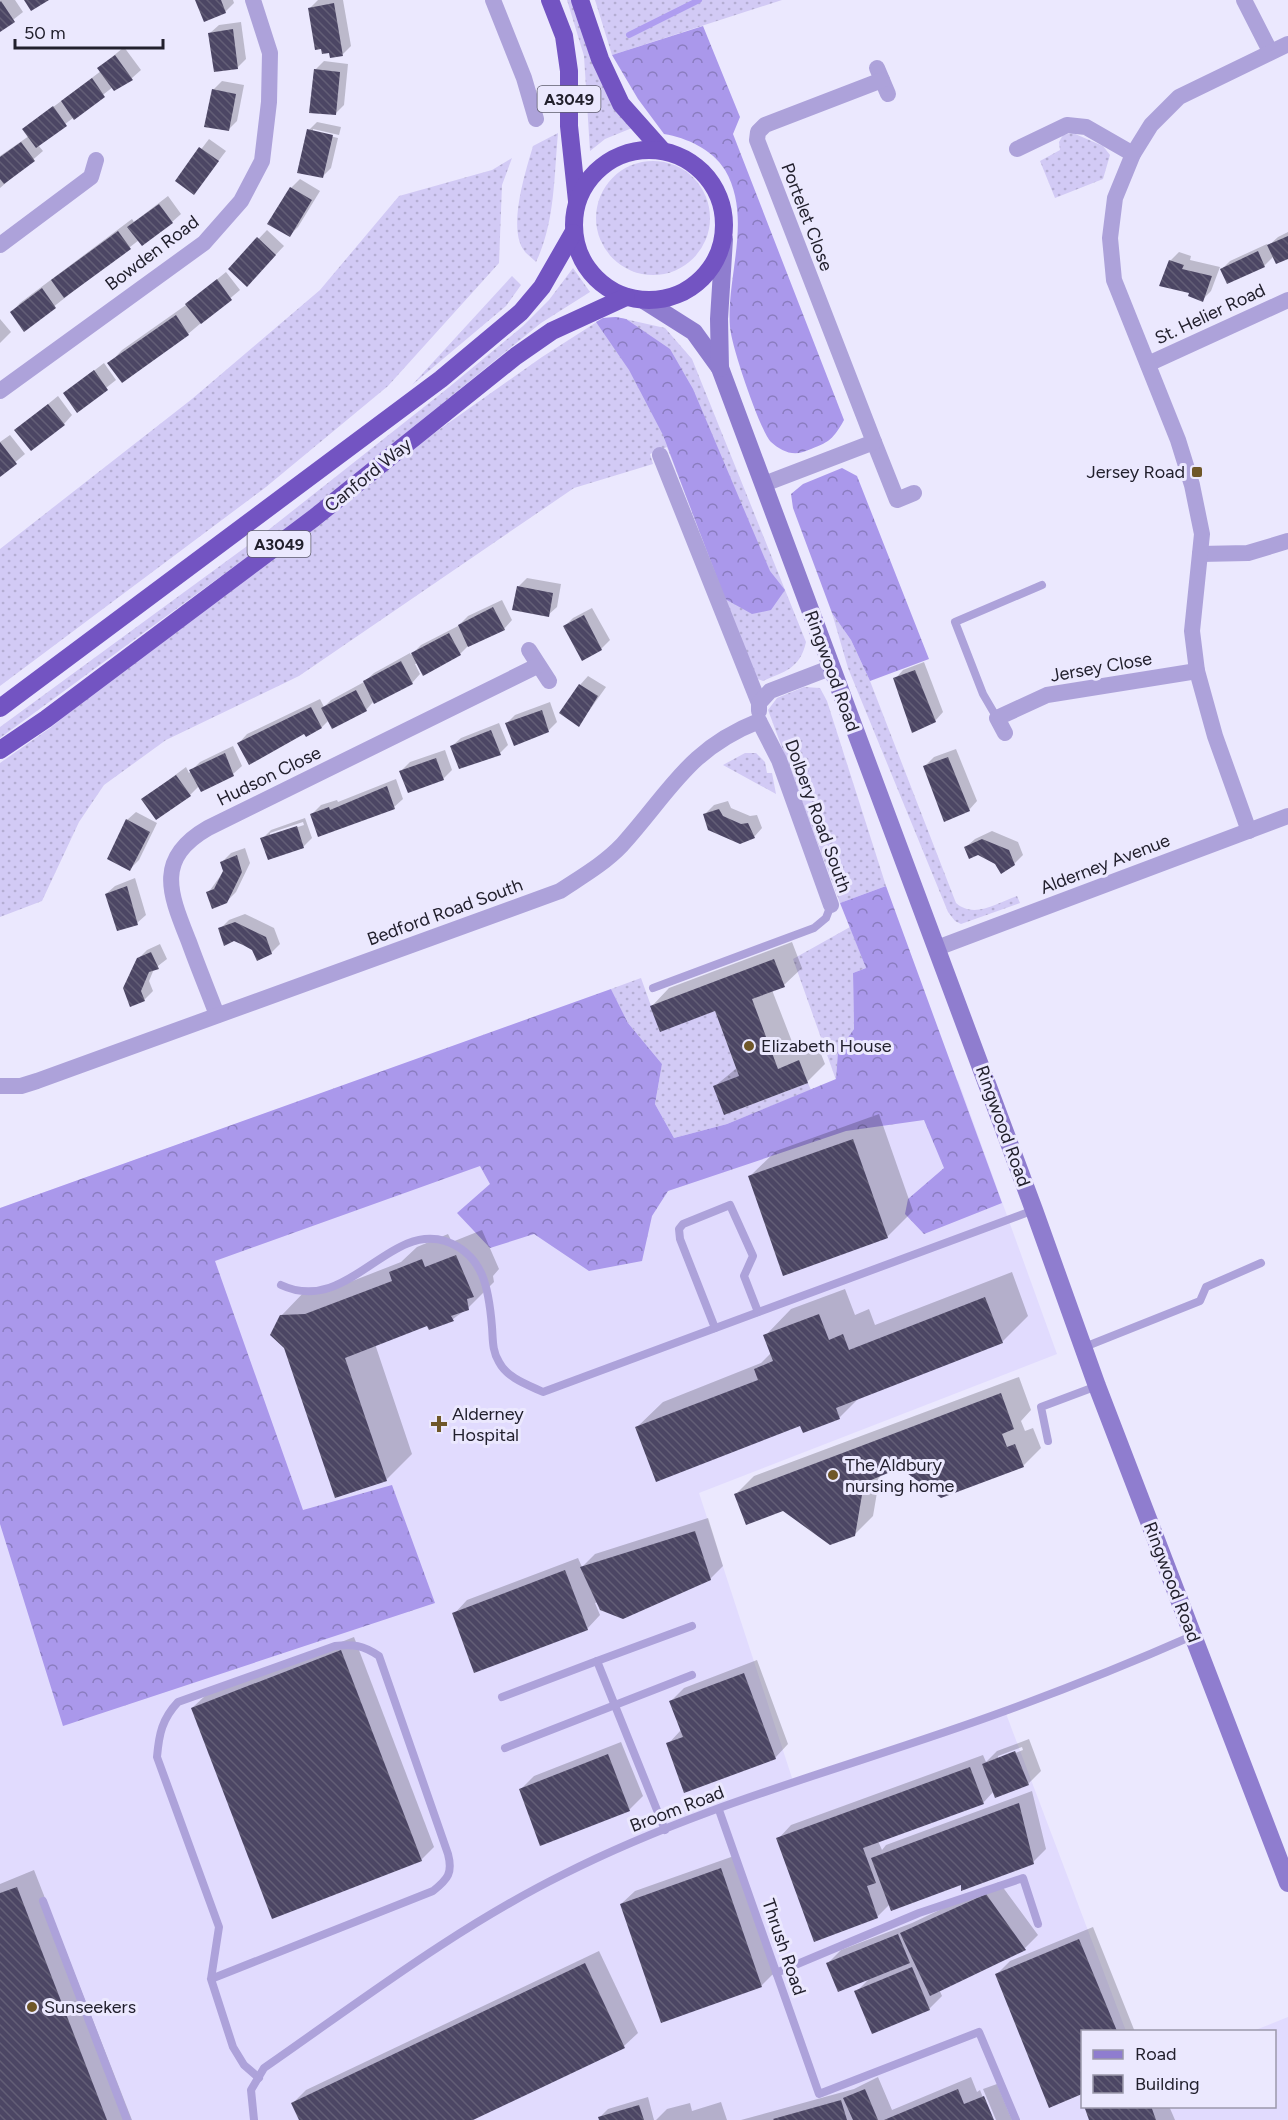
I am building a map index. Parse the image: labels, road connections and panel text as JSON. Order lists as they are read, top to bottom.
{
  "streets": {
    "highway": ["A3049", "Canford Way"],
    "main road": ["Ringwood Road"],
    "street": [
      "Portelet Close",
      "Bowden Road",
      "St. Helier Road",
      "Jersey Close",
      "Hudson Close",
      "Dolbery Road South",
      "Alderney Avenue",
      "Bedford Road South"
    ],
    "lane": ["Broom Road", "Thrush Road"]
  },
  "crossings": [
    ["A3049", "Canford Way"],
    ["A3049", "Ringwood Road"],
    ["Canford Way", "Ringwood Road"],
    ["Ringwood Road", "Alderney Avenue"],
    ["Ringwood Road", "Broom Road"],
    ["Hudson Close", "Bedford Road South"],
    ["Dolbery Road South", "Bedford Road South"],
    ["Broom Road", "Thrush Road"]
  ],
  "places": {
    "transit": ["Jersey Road"],
    "other": ["Elizabeth House", "The Aldbury nursing home", "Sunseekers"],
    "health": ["Alderney Hospital"]
  },
  "legend": ["Road", "Building"],
  "scale_bar": "50 m"
}
